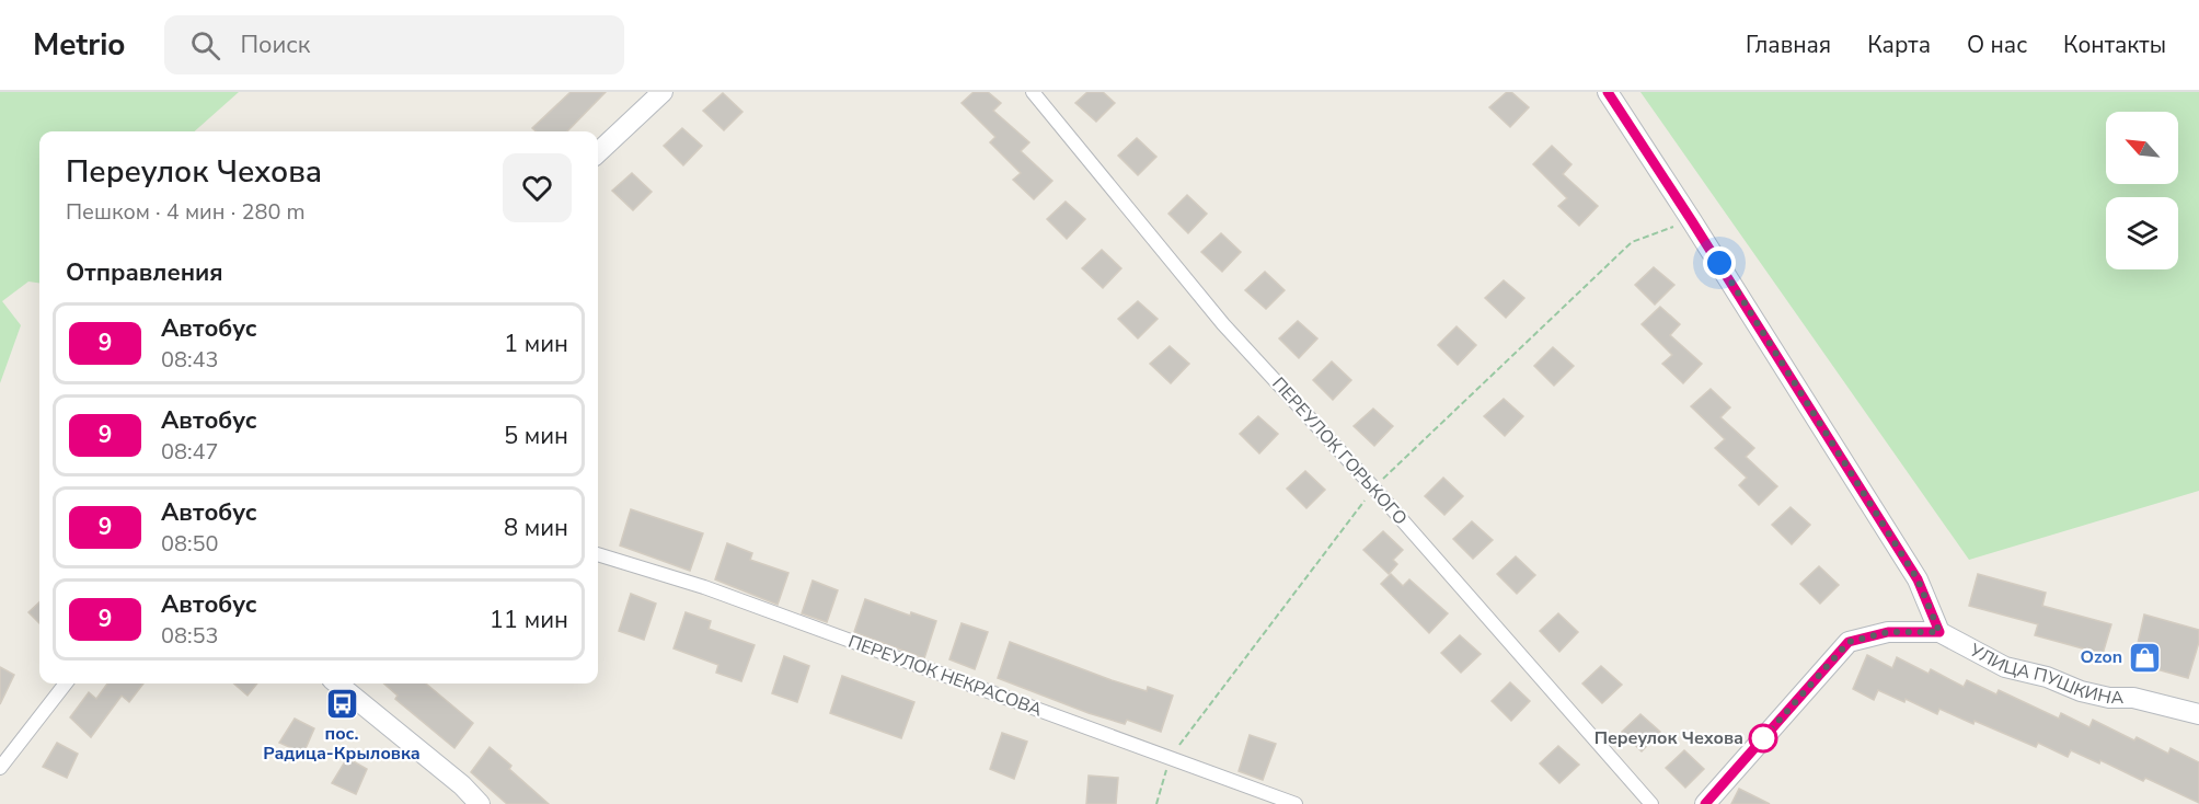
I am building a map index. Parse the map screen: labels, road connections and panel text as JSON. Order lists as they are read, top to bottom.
{
  "streets": {
    "street": ["ПЕРЕУЛОК ГОРЬКОГО", "УЛИЦА ПУШКИНА", "ПЕРЕУЛОК НЕКРАСОВА"]
  },
  "places": {
    "shop": ["Ozon"],
    "bus stop": ["пос. Радица-Крыловка"],
    "other": ["Переулок Чехова"]
  },
  "lines": ["bus line 9"],
  "north": "top left",
  "page": {
    "header": "Metrio",
    "search": "Поиск",
    "nav": [
      "Главная",
      "Карта",
      "О нас",
      "Контакты"
    ],
    "heading": [
      ["Переулок Чехова", "Пешком · 4 мин · 280 m"],
      "Отправления"
    ],
    "list": [
      {
        "mark": "9",
        "name": "Автобус",
        "note": "08:43",
        "value": "1 мин"
      },
      {
        "mark": "9",
        "name": "Автобус",
        "note": "08:47",
        "value": "5 мин"
      },
      {
        "mark": "9",
        "name": "Автобус",
        "note": "08:50",
        "value": "8 мин"
      },
      {
        "mark": "9",
        "name": "Автобус",
        "note": "08:53",
        "value": "11 мин"
      }
    ]
  }
}
